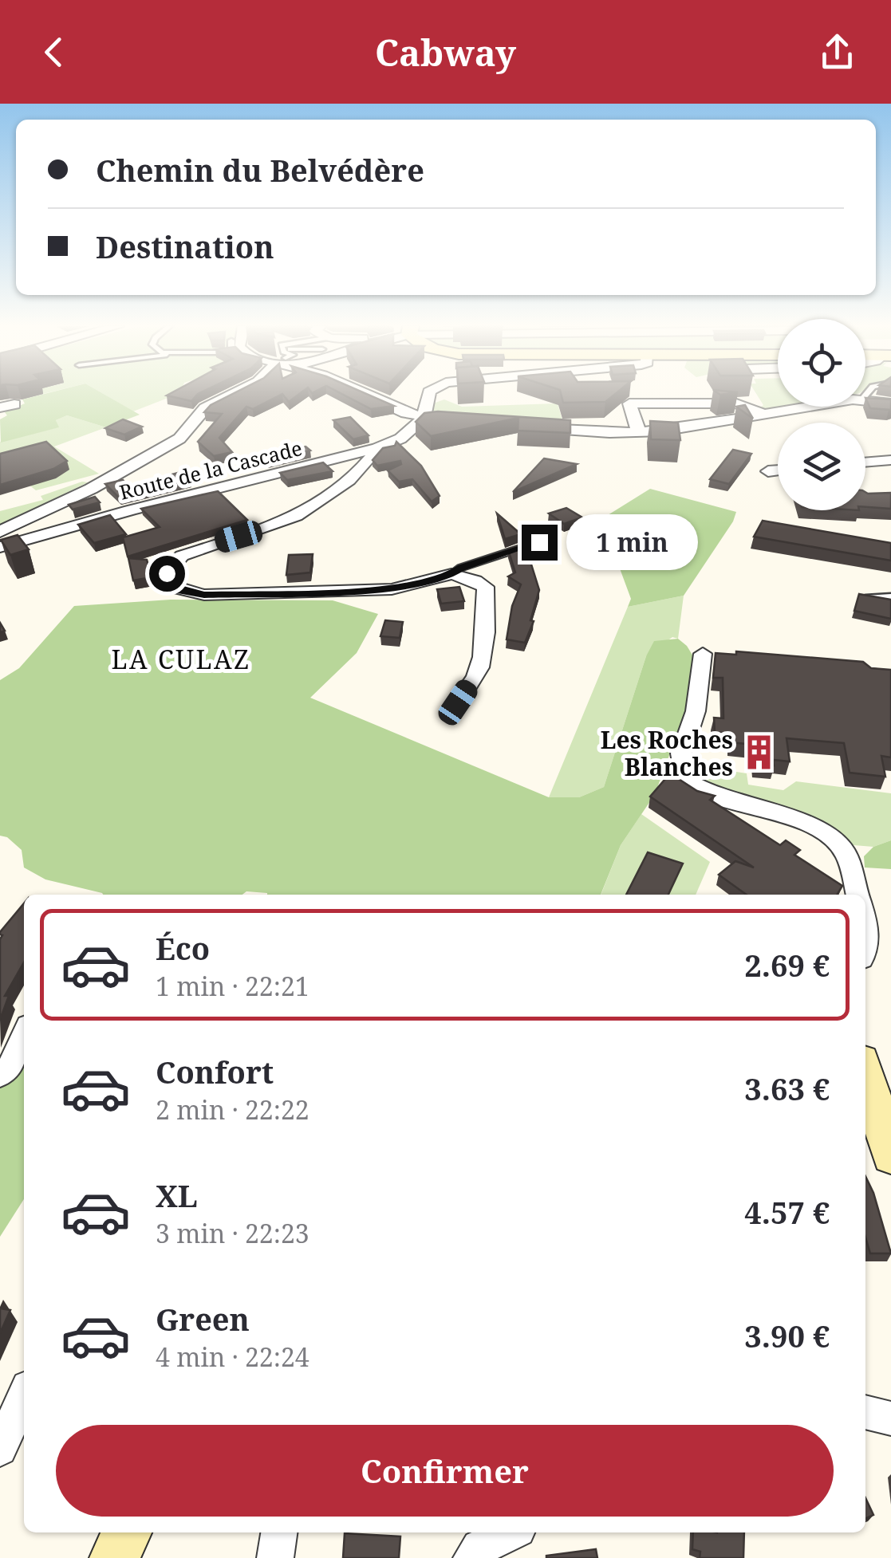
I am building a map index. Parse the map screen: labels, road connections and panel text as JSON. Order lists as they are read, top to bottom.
{
  "streets": {
    "street": ["Route de la Cascade"]
  },
  "districts": ["LA CULAZ"],
  "places": {
    "building": ["Les Roches Blanches"]
  },
  "page": {
    "header": "Cabway",
    "banner": ["Chemin du Belvédère", "Destination"],
    "bubble": "1 min",
    "list": [
      {
        "name": "Éco",
        "note": "1 min · 22:21",
        "value": "2.69 €"
      },
      {
        "name": "Confort",
        "note": "2 min · 22:22",
        "value": "3.63 €"
      },
      {
        "name": "XL",
        "note": "3 min · 22:23",
        "value": "4.57 €"
      },
      {
        "name": "Green",
        "note": "4 min · 22:24",
        "value": "3.90 €"
      }
    ],
    "buttons": "Confirmer"
  }
}
